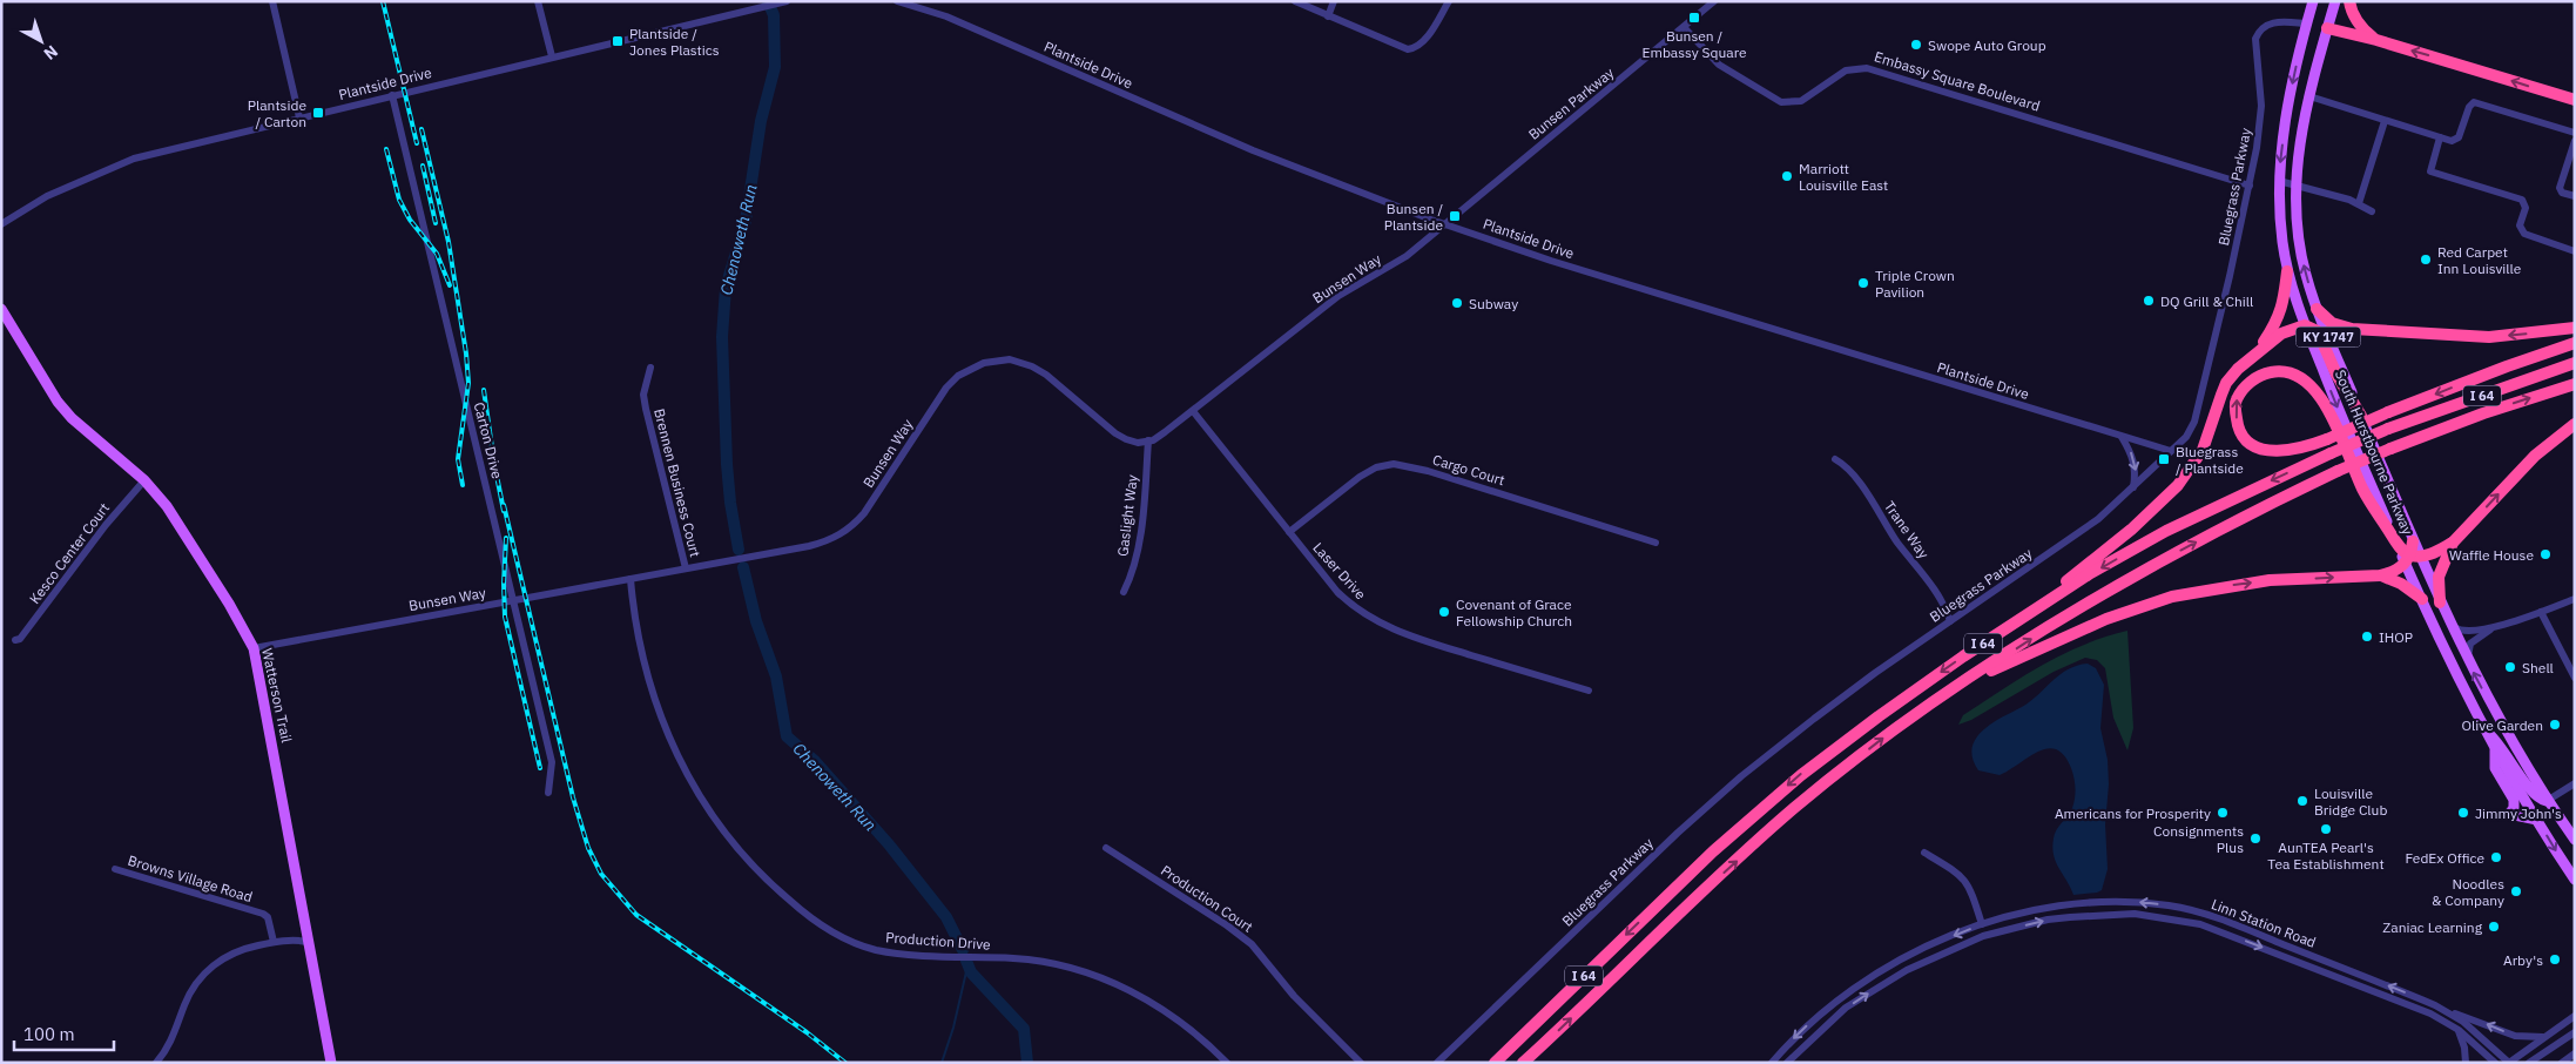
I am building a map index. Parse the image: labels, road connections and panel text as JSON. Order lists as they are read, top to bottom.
{
  "streets": {
    "highway": ["I 64"],
    "main road": ["KY 1747", "South Hurstbourne Parkway", "Watterson Trail"],
    "street": [
      "Plantside Drive",
      "Embassy Square Boulevard",
      "Bunsen Parkway",
      "Bluegrass Parkway",
      "Bunsen Way",
      "Carton Drive",
      "Cargo Court",
      "Brennen Business Court",
      "Gaslight Way",
      "Trane Way",
      "Kesco Center Court",
      "Laser Drive",
      "Browns Village Road",
      "Production Court",
      "Linn Station Road",
      "Production Drive"
    ]
  },
  "crossings": [
    ["Plantside Drive", "Bunsen Parkway"],
    ["Plantside Drive", "Bluegrass Parkway"],
    ["Plantside Drive", "Bunsen Way"],
    ["Plantside Drive", "Carton Drive"],
    ["Embassy Square Boulevard", "Bunsen Parkway"],
    ["Embassy Square Boulevard", "Bluegrass Parkway"],
    ["Bunsen Parkway", "Bunsen Way"],
    ["Bluegrass Parkway", "South Hurstbourne Parkway"],
    ["Bluegrass Parkway", "Trane Way"],
    ["Bunsen Way", "Carton Drive"],
    ["Bunsen Way", "Brennen Business Court"],
    ["Bunsen Way", "Gaslight Way"],
    ["Bunsen Way", "Laser Drive"],
    ["Bunsen Way", "Watterson Trail"],
    ["Bunsen Way", "Production Drive"],
    ["Cargo Court", "Laser Drive"],
    ["Kesco Center Court", "Watterson Trail"]
  ],
  "water": ["Chenoweth Run"],
  "places": {
    "transit": [
      "Bunsen / Embassy Square",
      "Plantside / Jones Plastics",
      "Plantside / Carton",
      "Bunsen / Plantside",
      "Bluegrass / Plantside"
    ],
    "other": [
      "Swope Auto Group",
      "Marriott Louisville East",
      "Red Carpet Inn Louisville",
      "Triple Crown Pavilion",
      "DQ Grill & Chill",
      "Subway",
      "Waffle House",
      "Covenant of Grace Fellowship Church",
      "IHOP",
      "Shell",
      "Olive Garden",
      "Louisville Bridge Club",
      "Americans for Prosperity",
      "Jimmy John's",
      "AunTEA Pearl's Tea Establishment",
      "Consignments Plus",
      "FedEx Office",
      "Noodles & Company",
      "Zaniac Learning",
      "Arby's"
    ]
  },
  "scale_bar": "100 m",
  "north": "bottom right"
}
